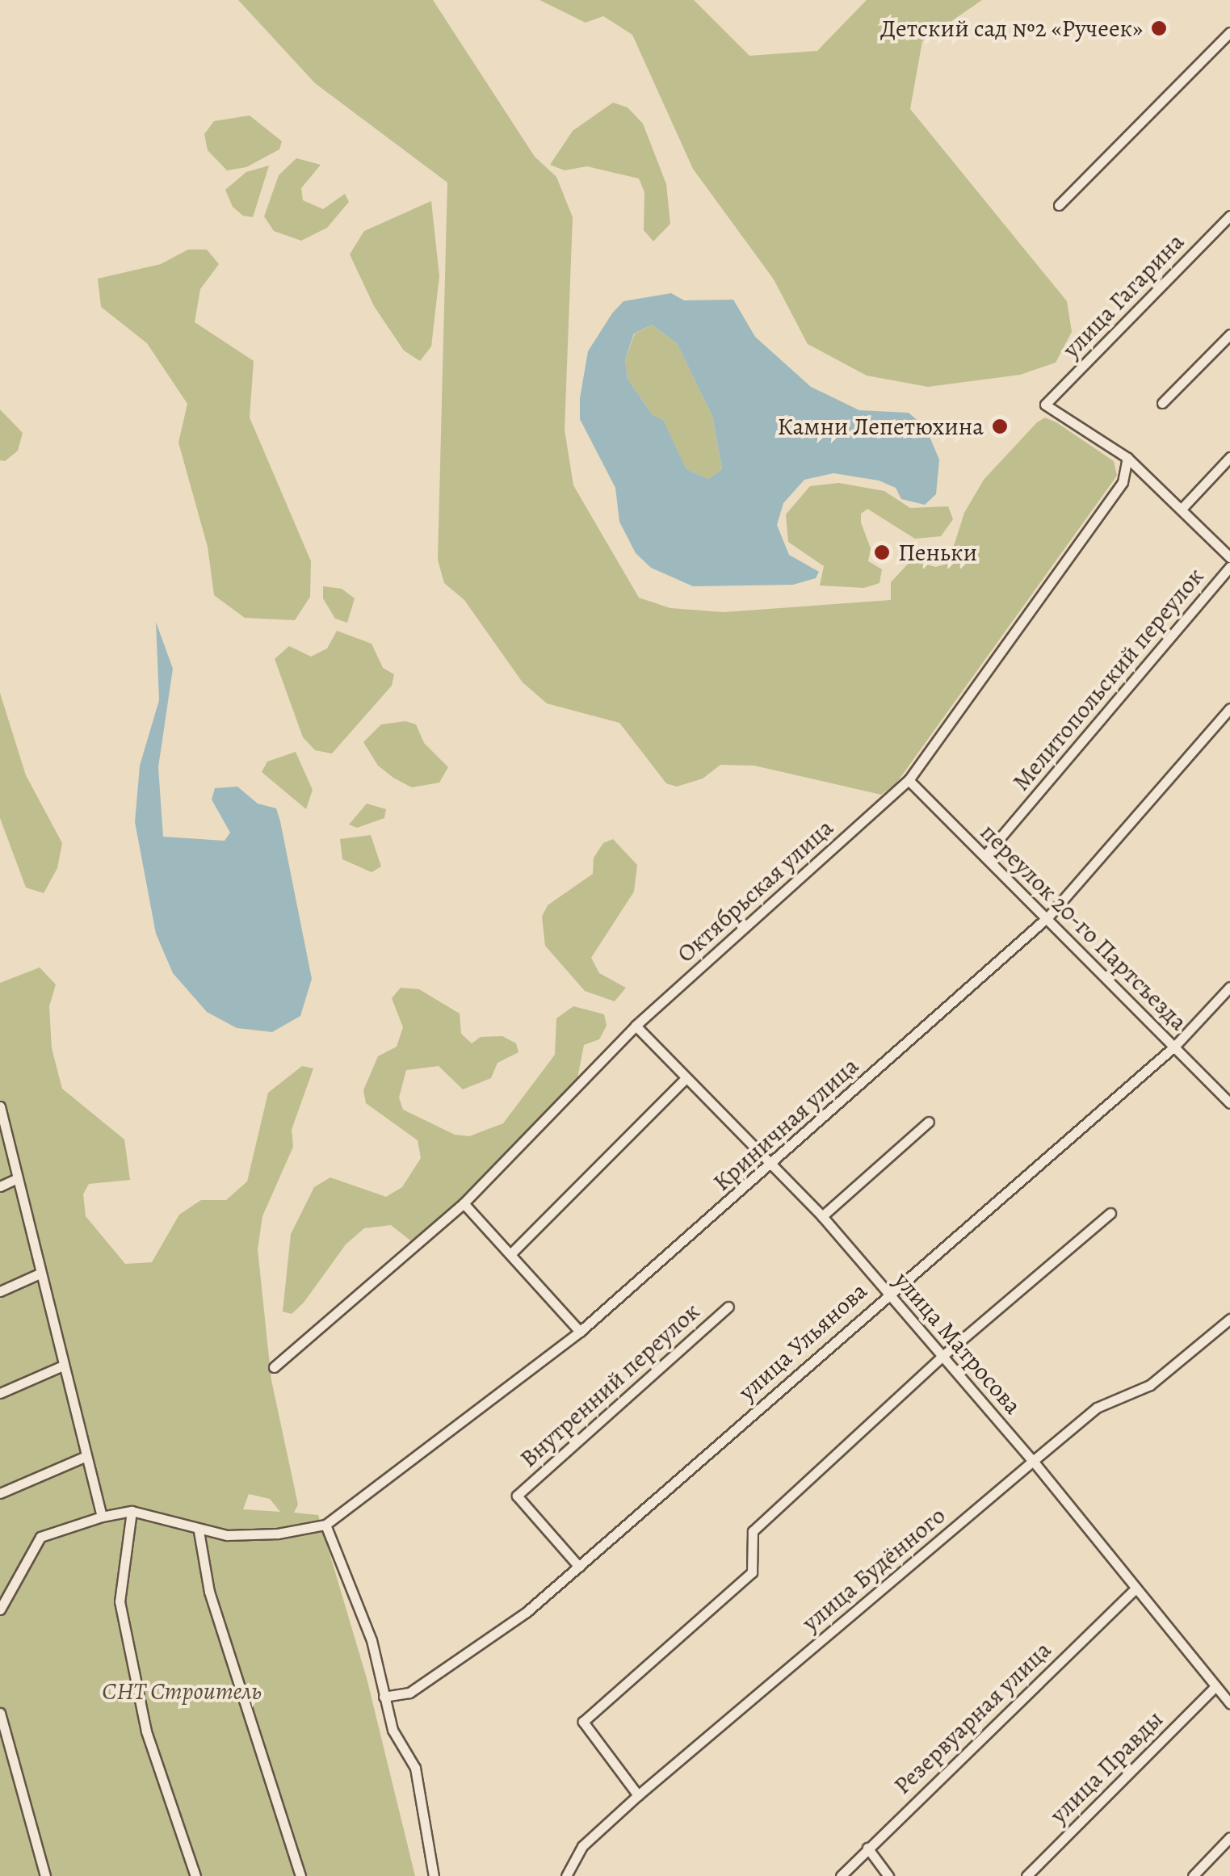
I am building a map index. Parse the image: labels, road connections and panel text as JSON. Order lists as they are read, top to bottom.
{
  "streets": {
    "street": [
      "улица Гагарина",
      "Мелитопольский переулок",
      "Октябрьская улица",
      "переулок 20-го Партсъезда",
      "Криничная улица",
      "улица Ульянова",
      "улица Матросова",
      "Внутренний переулок",
      "улица Будённого",
      "Резервуарная улица",
      "улица Правды"
    ]
  },
  "crossings": [
    ["улица Гагарина", "Октябрьская улица"],
    ["Мелитопольский переулок", "переулок 20-го Партсъезда"],
    ["Октябрьская улица", "переулок 20-го Партсъезда"],
    ["Октябрьская улица", "улица Матросова"],
    ["переулок 20-го Партсъезда", "Криничная улица"],
    ["переулок 20-го Партсъезда", "улица Ульянова"],
    ["Криничная улица", "улица Матросова"],
    ["улица Ульянова", "улица Матросова"],
    ["улица Ульянова", "Внутренний переулок"],
    ["улица Матросова", "улица Будённого"],
    ["улица Матросова", "Резервуарная улица"],
    ["улица Матросова", "улица Правды"]
  ],
  "parks": ["СНТ Строитель"],
  "places": ["Детский сад №2 «Ручеек»", "Камни Лепетюхина", "Пеньки"]
}
